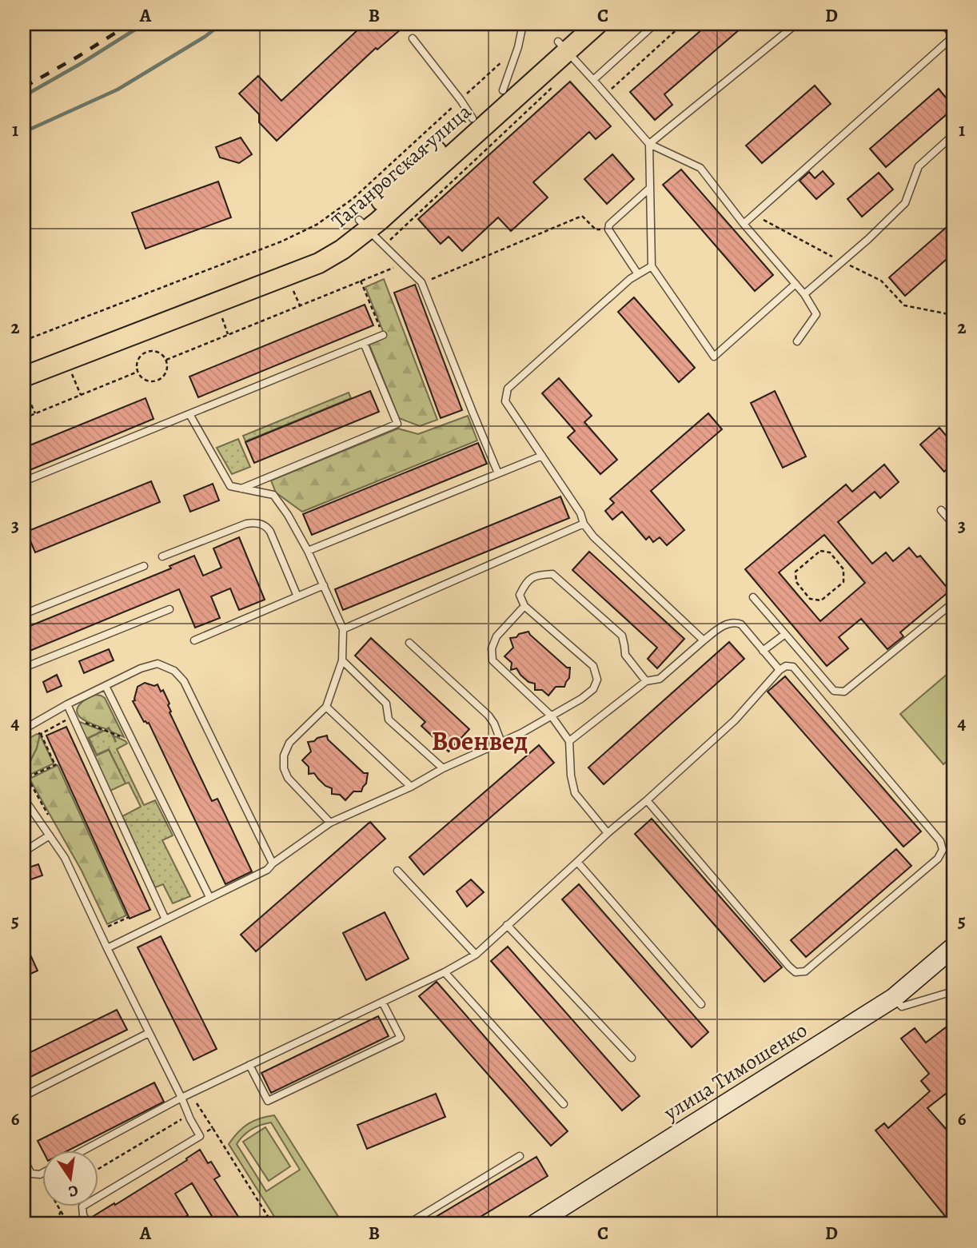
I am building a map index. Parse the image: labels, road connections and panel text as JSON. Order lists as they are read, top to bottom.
{
  "streets": {
    "main road": ["Таганрогская улица"],
    "street": ["улица Тимошенко"]
  },
  "districts": ["Военвед"],
  "north": "bottom",
  "grid": {
    "columns": [
      "A",
      "B",
      "C",
      "D"
    ],
    "rows": [
      "1",
      "2",
      "3",
      "4",
      "5",
      "6"
    ]
  }
}
